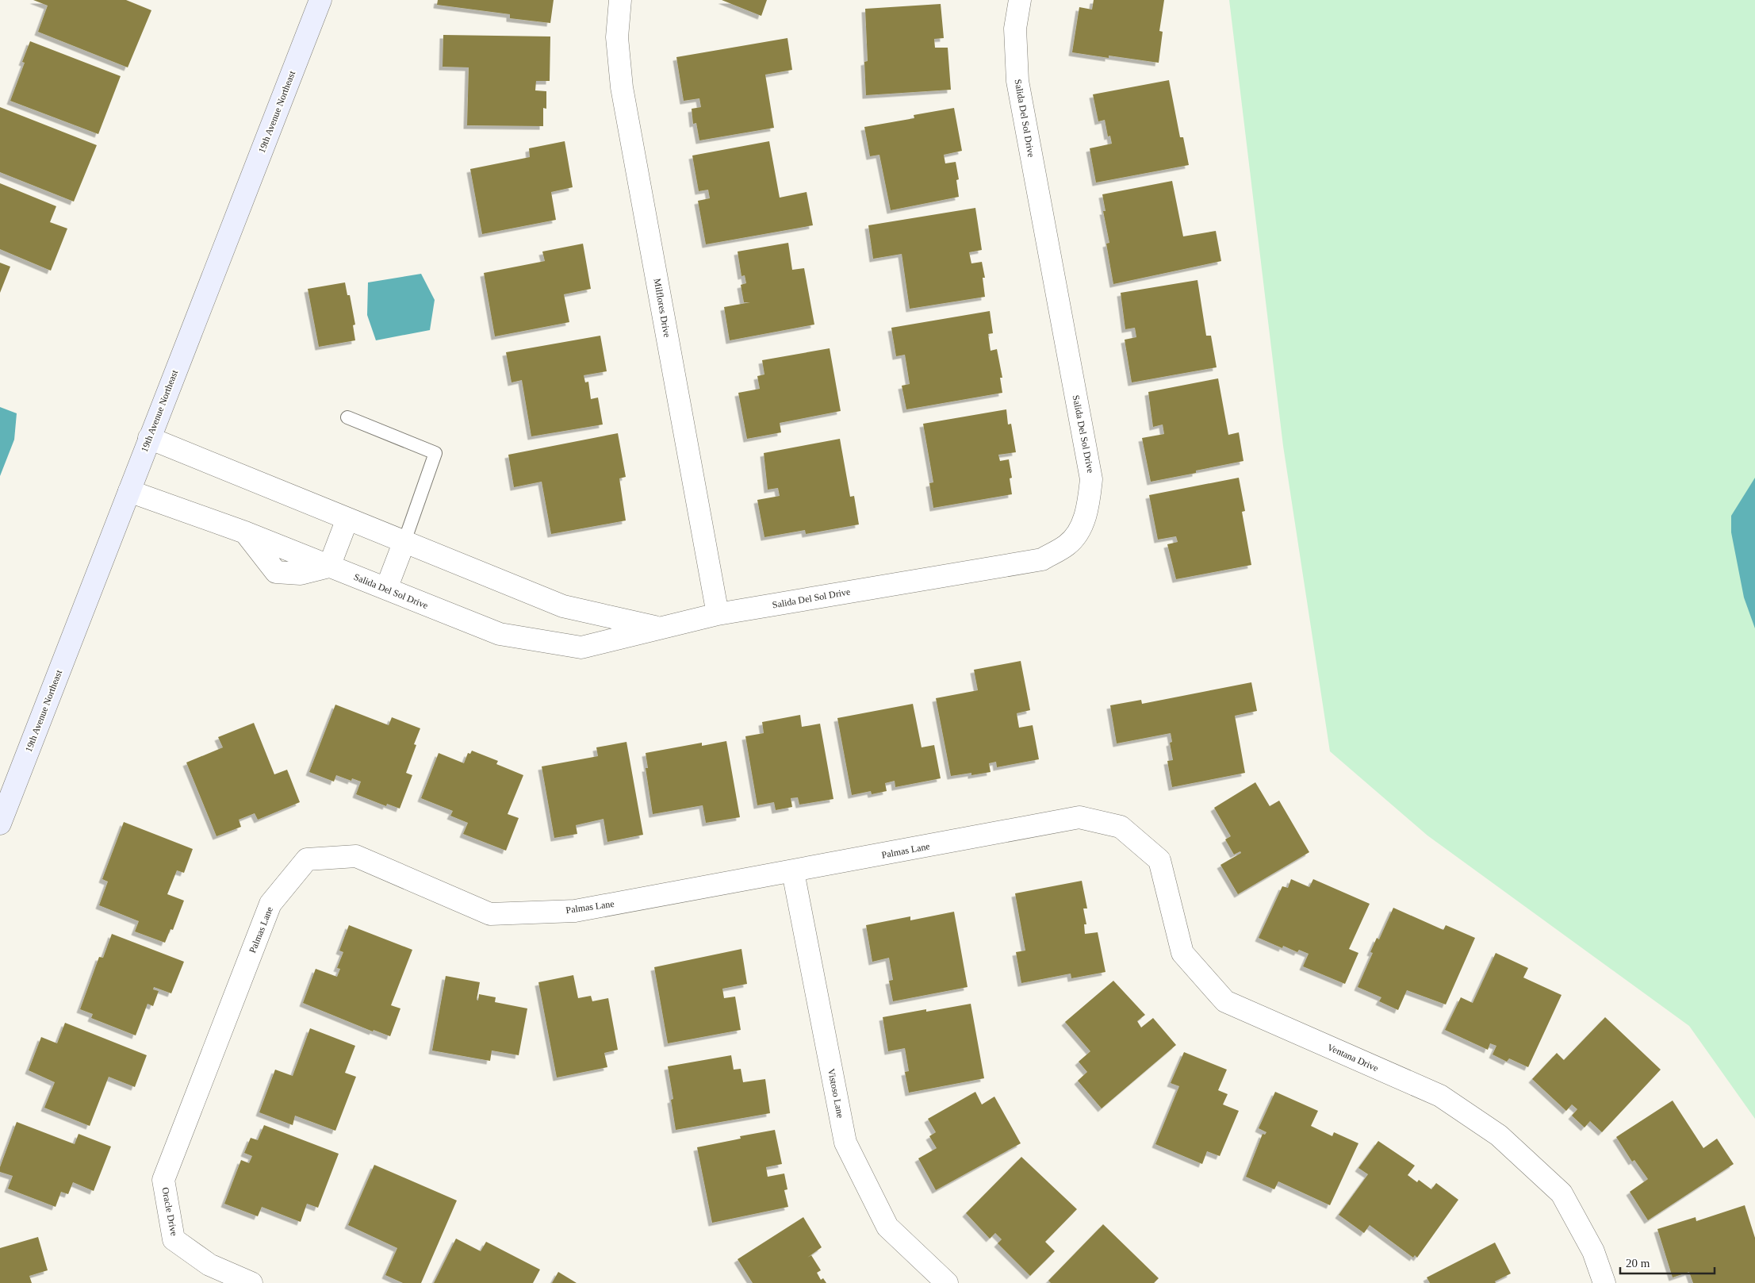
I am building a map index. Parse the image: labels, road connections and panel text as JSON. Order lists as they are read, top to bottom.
{
  "streets": {
    "street": [
      "19th Avenue Northeast",
      "Salida Del Sol Drive",
      "Milflores Drive",
      "Palmas Lane",
      "Ventana Drive",
      "Vistoso Lane",
      "Oracle Drive"
    ]
  },
  "crossings": [
    ["19th Avenue Northeast", "Salida Del Sol Drive"],
    ["Salida Del Sol Drive", "Milflores Drive"],
    ["Palmas Lane", "Ventana Drive"],
    ["Palmas Lane", "Vistoso Lane"],
    ["Palmas Lane", "Oracle Drive"]
  ],
  "scale_bar": "20 m"
}
